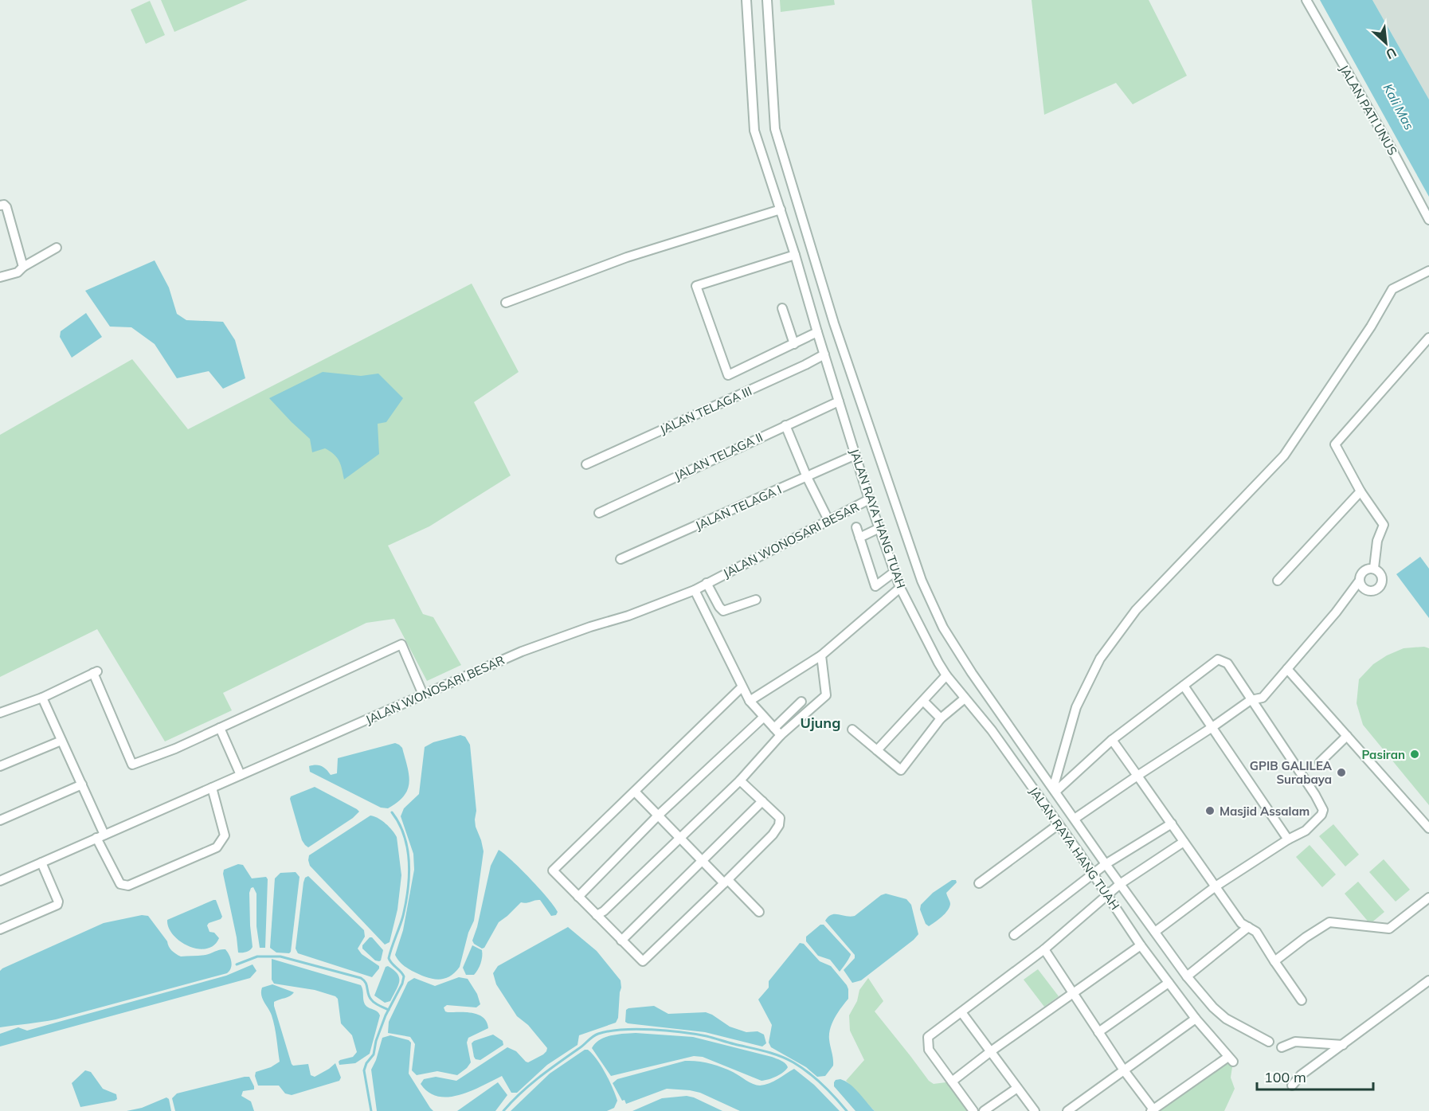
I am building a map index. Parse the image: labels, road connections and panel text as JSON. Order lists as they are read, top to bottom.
{
  "streets": {
    "street": [
      "JALAN PATI UNUS",
      "JALAN TELAGA III",
      "JALAN TELAGA II",
      "JALAN TELAGA I",
      "JALAN RAYA HANG TUAH",
      "JALAN WONOSARI BESAR"
    ]
  },
  "crossings": [
    ["JALAN TELAGA III", "JALAN RAYA HANG TUAH"],
    ["JALAN TELAGA II", "JALAN RAYA HANG TUAH"],
    ["JALAN TELAGA I", "JALAN RAYA HANG TUAH"],
    ["JALAN RAYA HANG TUAH", "JALAN WONOSARI BESAR"]
  ],
  "districts": ["Ujung"],
  "water": ["Kali Mas"],
  "places": ["Pasiran", "GPIB GALILEA Surabaya", "Masjid Assalam"],
  "scale_bar": "100 m",
  "north": "bottom right"
}
